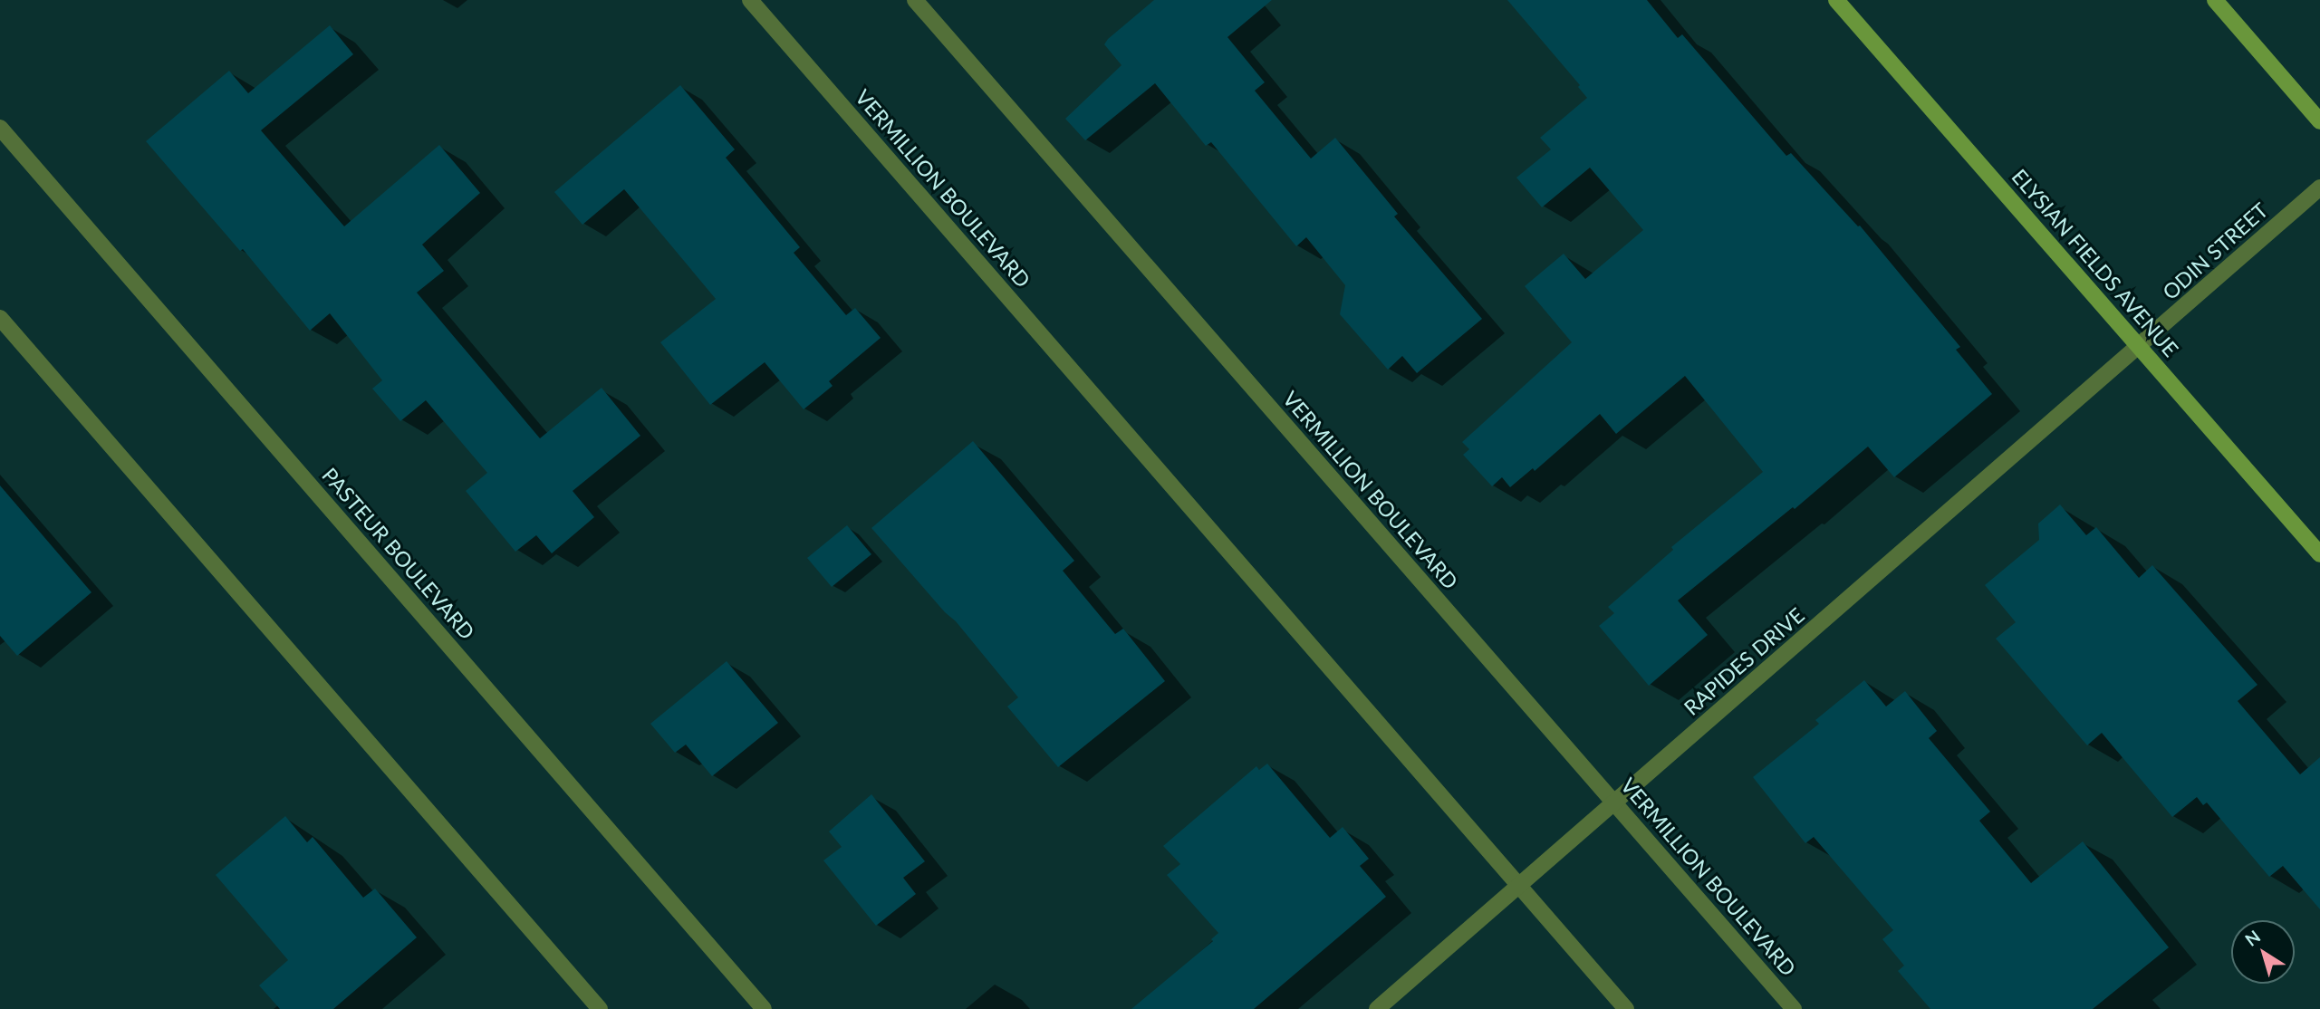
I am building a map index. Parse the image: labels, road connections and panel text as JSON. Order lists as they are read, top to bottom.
{
  "streets": {
    "main road": ["ELYSIAN FIELDS AVENUE"],
    "street": [
      "VERMILLION BOULEVARD",
      "ODIN STREET",
      "PASTEUR BOULEVARD",
      "RAPIDES DRIVE"
    ]
  },
  "crossings": [
    ["VERMILLION BOULEVARD", "RAPIDES DRIVE"],
    ["ODIN STREET", "ELYSIAN FIELDS AVENUE"],
    ["ODIN STREET", "RAPIDES DRIVE"],
    ["ELYSIAN FIELDS AVENUE", "RAPIDES DRIVE"]
  ],
  "north": "top left"
}
